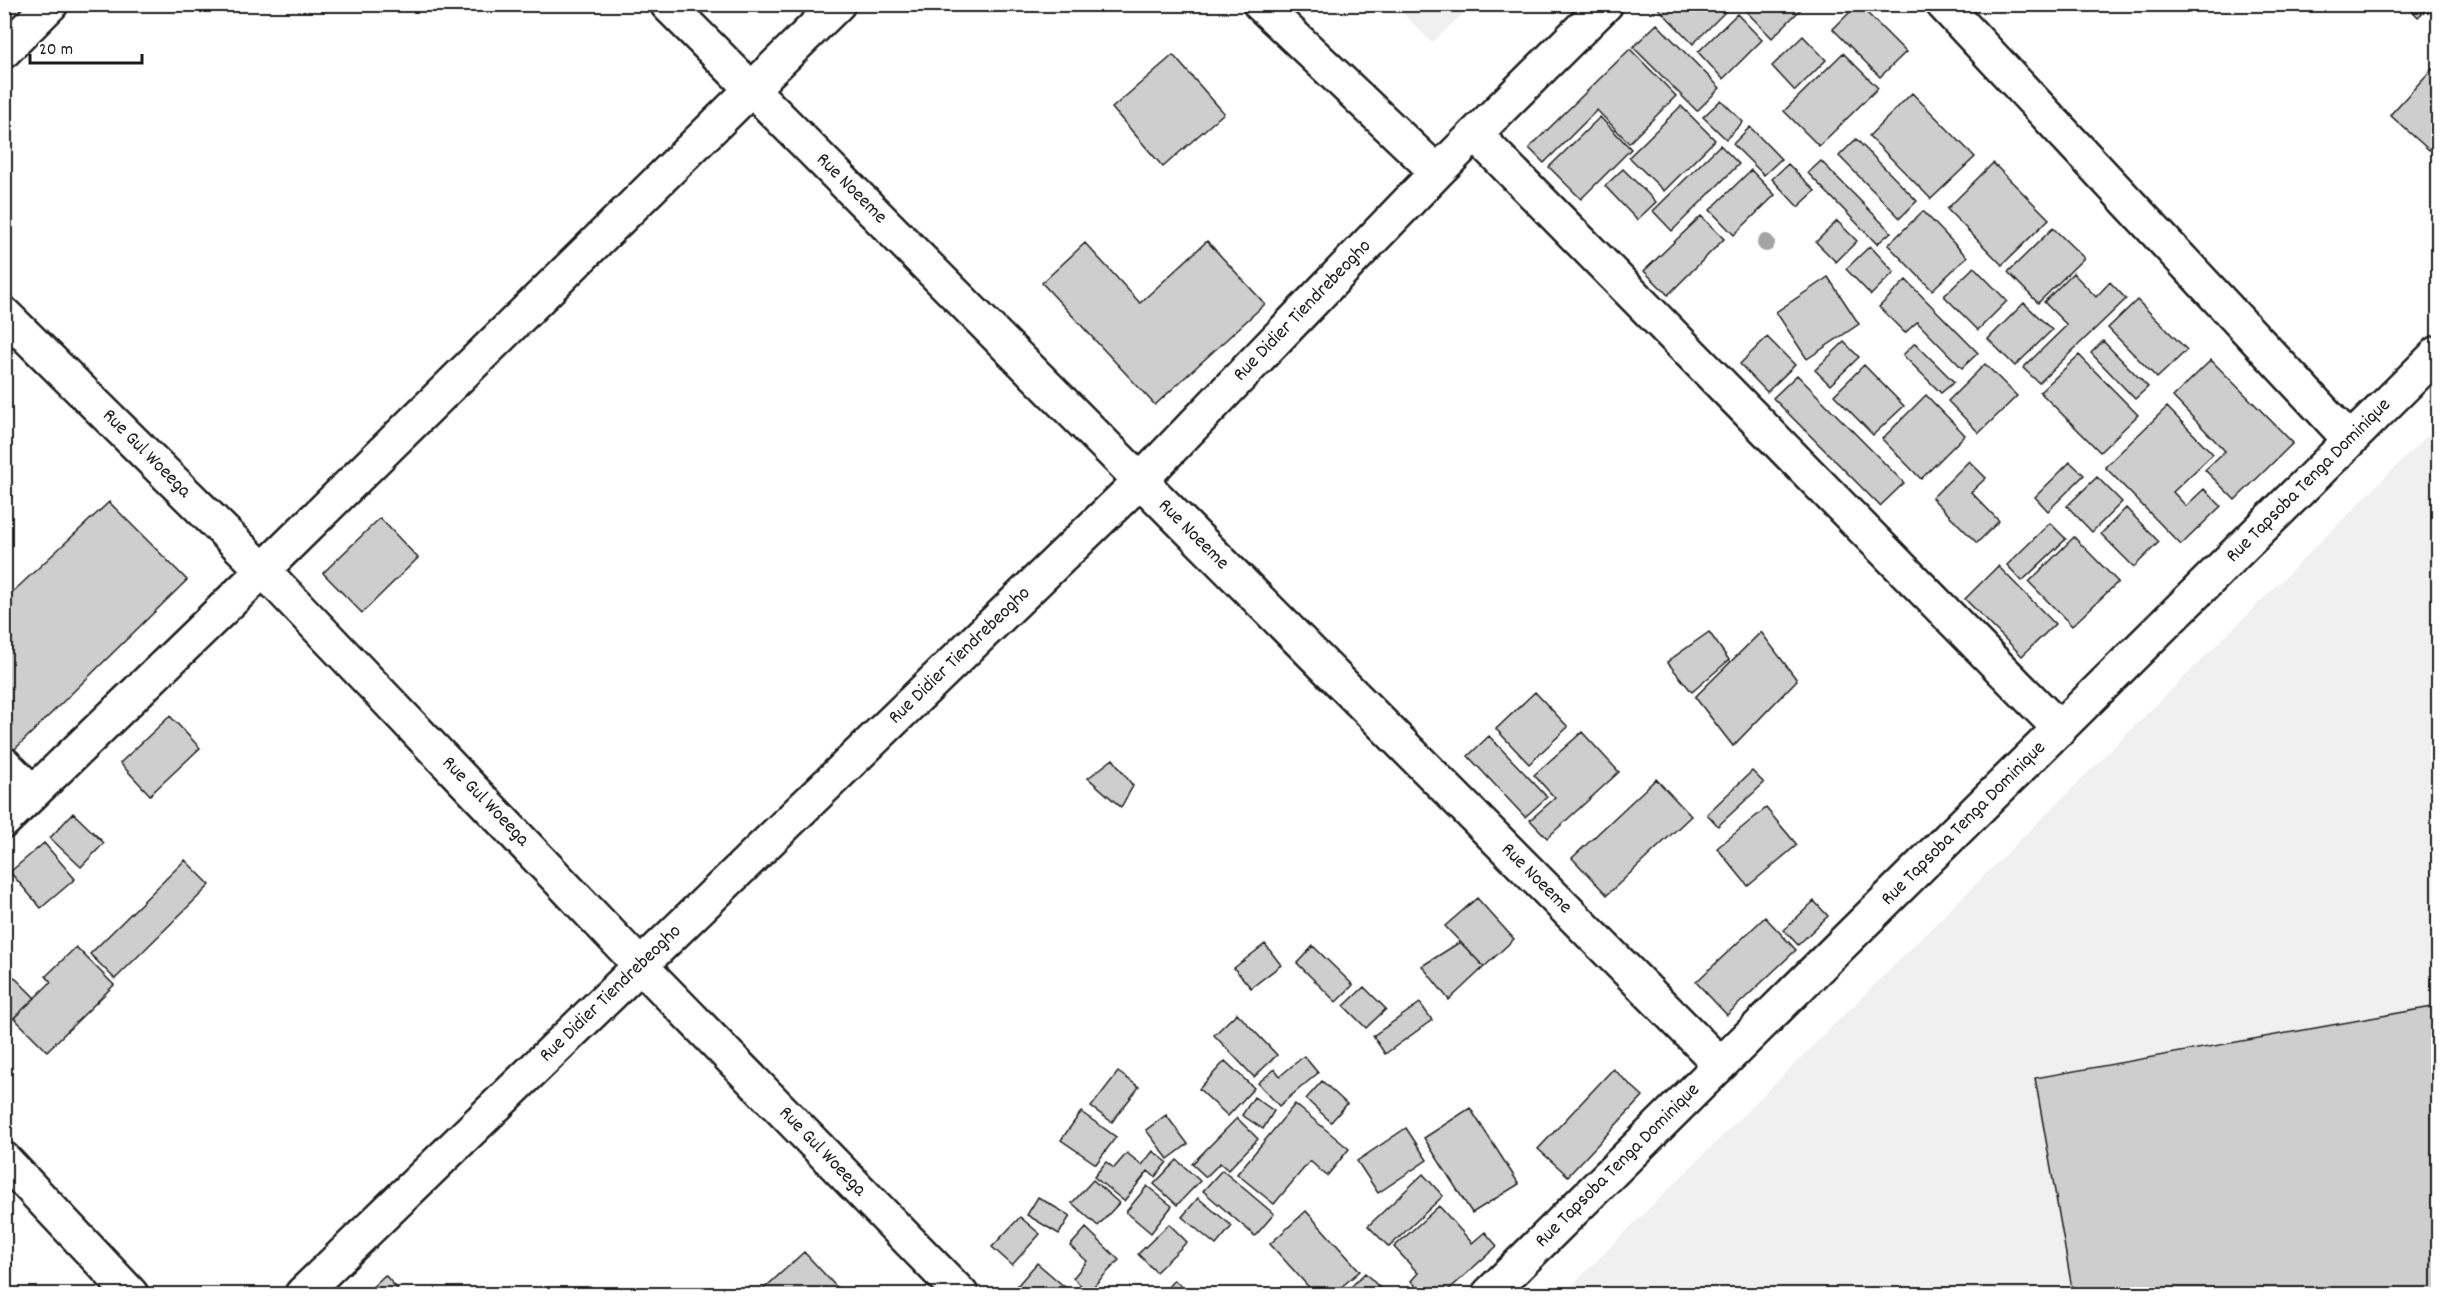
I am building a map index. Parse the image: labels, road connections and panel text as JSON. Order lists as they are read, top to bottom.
{
  "streets": {
    "street": [
      "Rue Noeeme",
      "Rue Didier Tiendrebeogho",
      "Rue Gul Woeega",
      "Rue Tapsoba Tenga Dominique"
    ]
  },
  "crossings": [
    ["Rue Noeeme", "Rue Didier Tiendrebeogho"],
    ["Rue Noeeme", "Rue Tapsoba Tenga Dominique"],
    ["Rue Didier Tiendrebeogho", "Rue Gul Woeega"]
  ],
  "scale_bar": "20 m"
}
